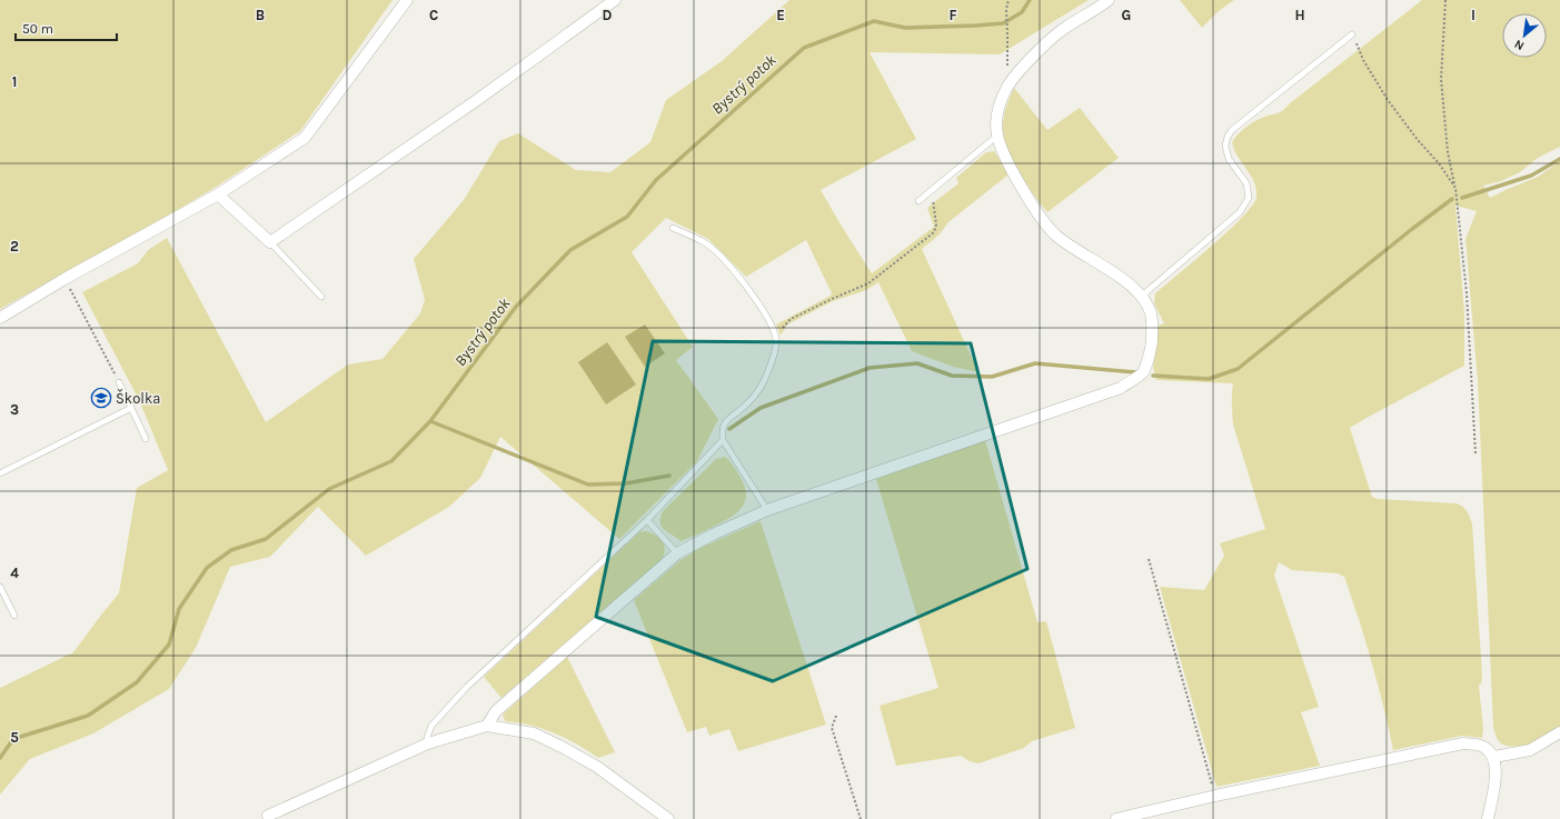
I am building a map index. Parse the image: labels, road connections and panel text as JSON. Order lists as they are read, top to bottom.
{
  "water": ["Bystrý potok"],
  "places": {
    "school or university": ["Školka"]
  },
  "scale_bar": "50 m",
  "north": "bottom left",
  "grid": {
    "columns": [
      "B",
      "C",
      "D",
      "E",
      "F",
      "G",
      "H",
      "I"
    ],
    "rows": [
      "1",
      "2",
      "3",
      "4",
      "5"
    ]
  }
}
